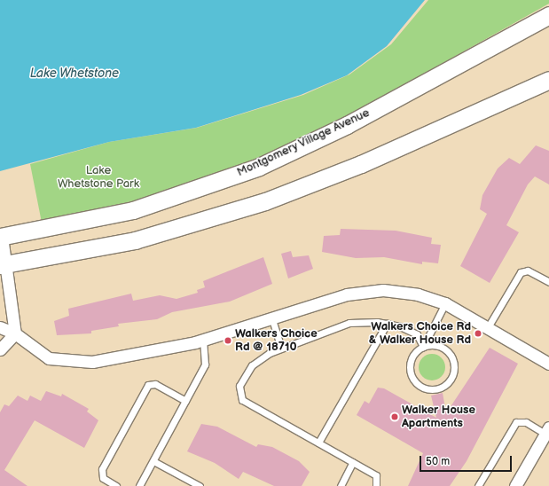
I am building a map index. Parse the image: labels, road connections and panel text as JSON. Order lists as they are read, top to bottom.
{
  "streets": {
    "main road": ["Montgomery Village Avenue"]
  },
  "water": ["Lake Whetstone"],
  "parks": ["Lake Whetstone Park"],
  "places": ["Walkers Choice Rd & Walker House Rd", "Walkers Choice Rd @ 18710", "Walker House Apartments"],
  "scale_bar": "50 m"
}
